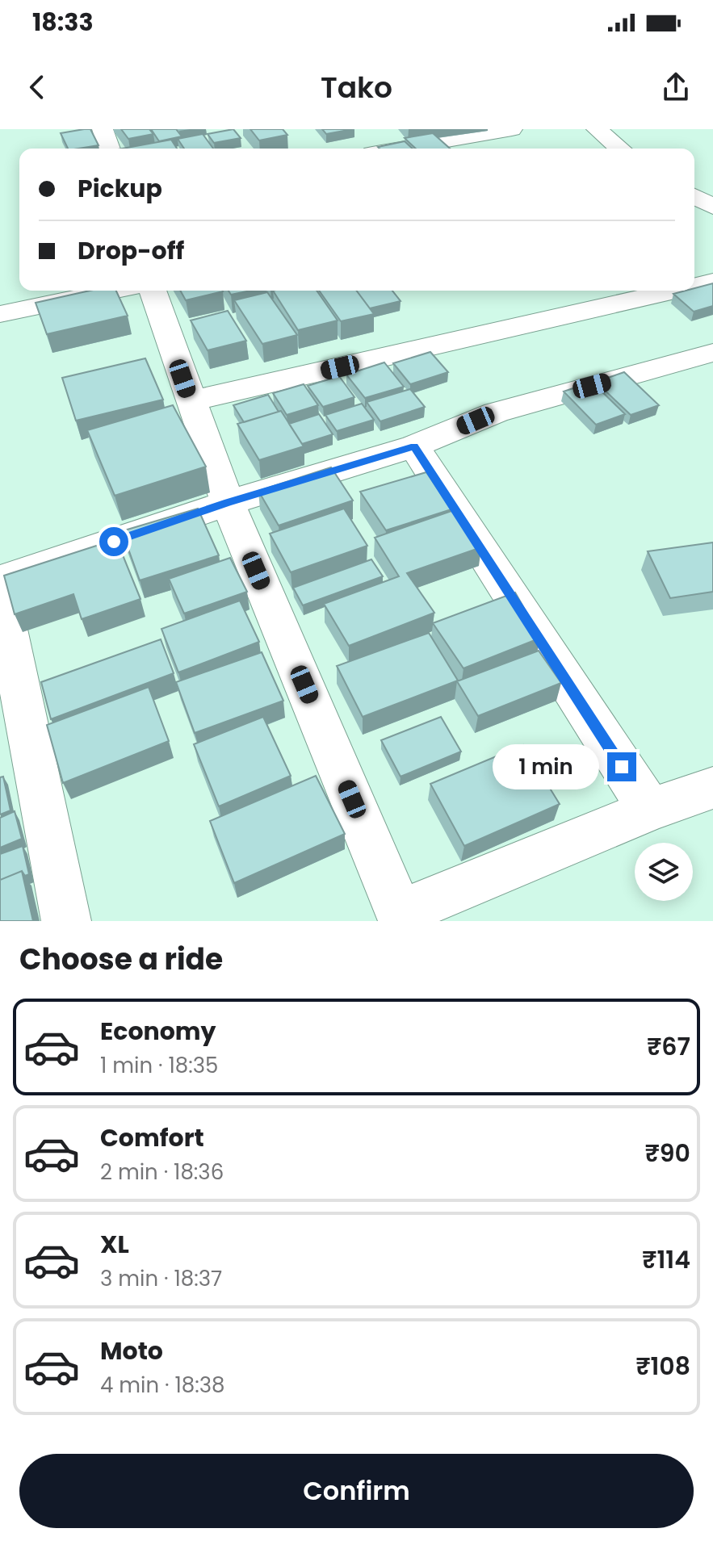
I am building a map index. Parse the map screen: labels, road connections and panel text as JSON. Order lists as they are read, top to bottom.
{
  "page": {
    "status": "18:33",
    "header": "Tako",
    "banner": ["Pickup", "Drop-off"],
    "bubble": "1 min",
    "heading": "Choose a ride",
    "list": [
      {
        "name": "Economy",
        "note": "1 min · 18:35",
        "value": "₹67"
      },
      {
        "name": "Comfort",
        "note": "2 min · 18:36",
        "value": "₹90"
      },
      {
        "name": "XL",
        "note": "3 min · 18:37",
        "value": "₹114"
      },
      {
        "name": "Moto",
        "note": "4 min · 18:38",
        "value": "₹108"
      }
    ],
    "buttons": "Confirm"
  }
}
